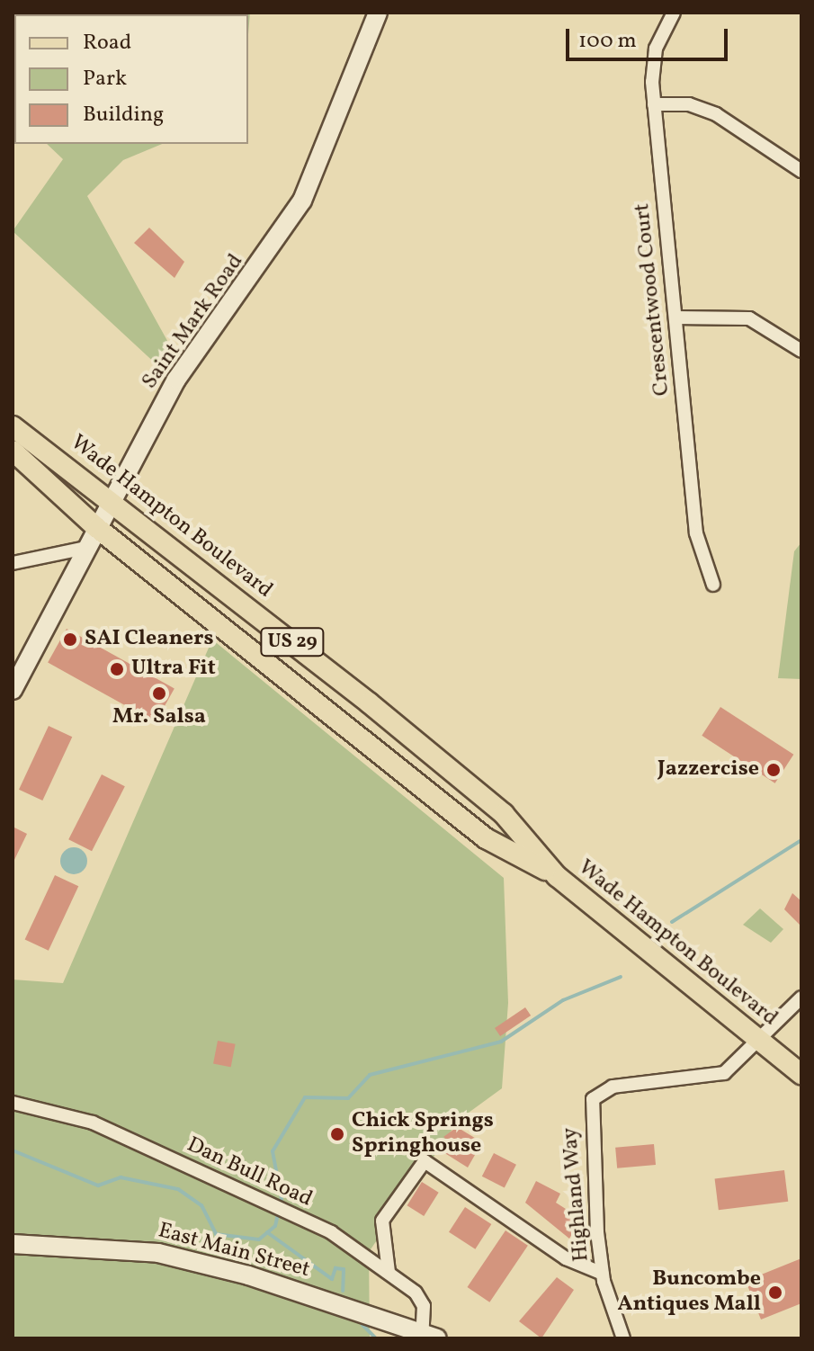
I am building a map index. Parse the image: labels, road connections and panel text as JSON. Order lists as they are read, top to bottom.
{
  "streets": {
    "main road": ["Wade Hampton Boulevard", "US 29"],
    "street": [
      "Crescentwood Court",
      "Saint Mark Road",
      "Dan Bull Road",
      "Highland Way",
      "East Main Street"
    ]
  },
  "crossings": [
    ["Saint Mark Road", "Wade Hampton Boulevard"],
    ["Wade Hampton Boulevard", "Highland Way"],
    ["Dan Bull Road", "East Main Street"]
  ],
  "places": [
    "SAI Cleaners",
    "Ultra Fit",
    "Mr. Salsa",
    "Jazzercise",
    "Chick Springs Springhouse",
    "Buncombe Antiques Mall"
  ],
  "legend": ["Road", "Park", "Building"],
  "scale_bar": "100 m"
}
